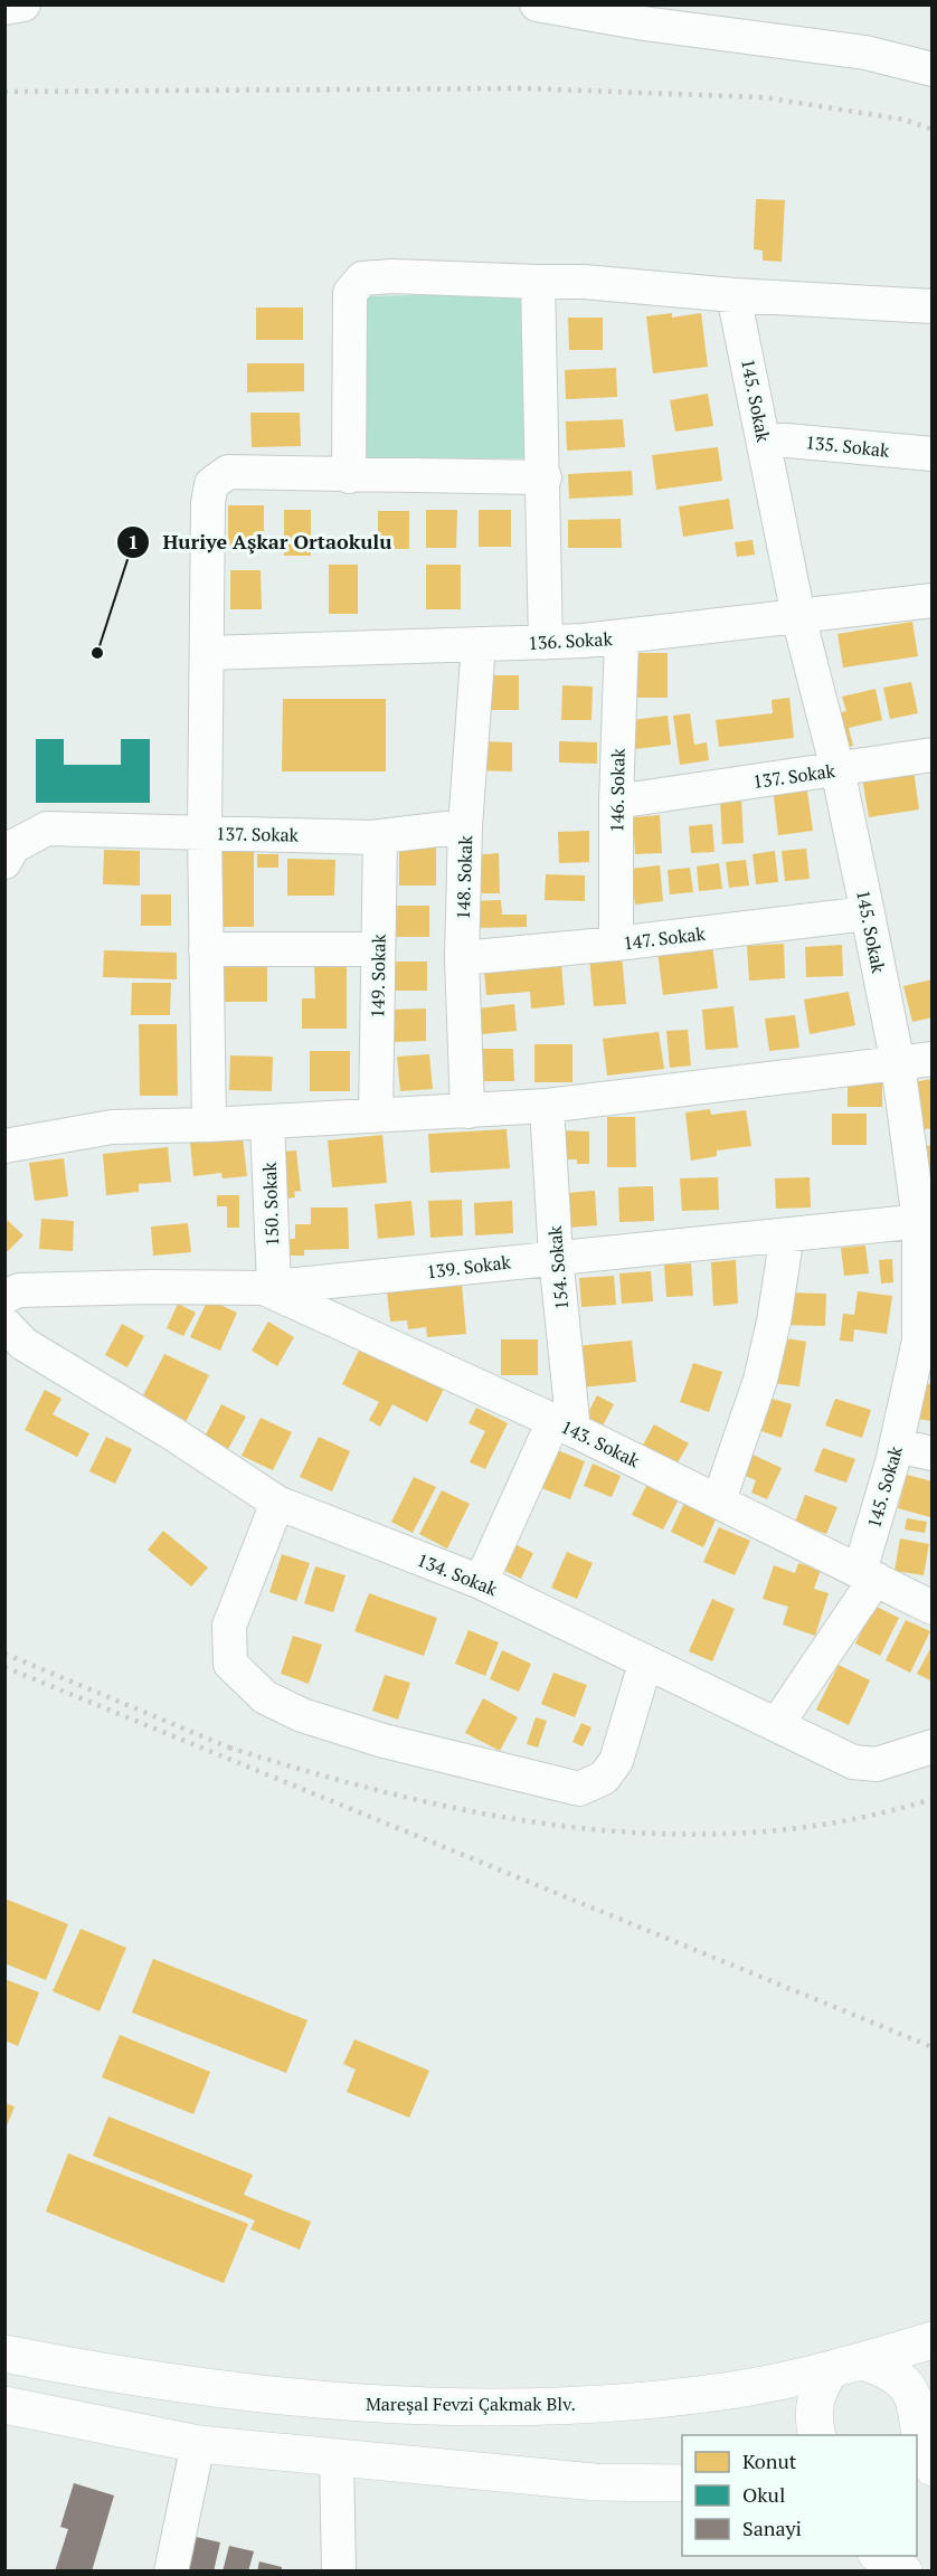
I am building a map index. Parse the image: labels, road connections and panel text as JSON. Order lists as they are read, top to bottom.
{
  "streets": {
    "main road": ["Mareşal Fevzi Çakmak Blv."],
    "street": [
      "145. Sokak",
      "135. Sokak",
      "136. Sokak",
      "137. Sokak",
      "146. Sokak",
      "148. Sokak",
      "147. Sokak",
      "149. Sokak",
      "150. Sokak",
      "139. Sokak",
      "154. Sokak",
      "143. Sokak",
      "134. Sokak"
    ]
  },
  "crossings": [
    ["145. Sokak", "135. Sokak"],
    ["145. Sokak", "136. Sokak"],
    ["145. Sokak", "137. Sokak"],
    ["145. Sokak", "147. Sokak"],
    ["145. Sokak", "139. Sokak"],
    ["145. Sokak", "143. Sokak"],
    ["145. Sokak", "134. Sokak"],
    ["136. Sokak", "146. Sokak"],
    ["136. Sokak", "148. Sokak"],
    ["137. Sokak", "146. Sokak"],
    ["137. Sokak", "148. Sokak"],
    ["137. Sokak", "149. Sokak"],
    ["146. Sokak", "147. Sokak"],
    ["148. Sokak", "147. Sokak"],
    ["150. Sokak", "139. Sokak"],
    ["150. Sokak", "143. Sokak"],
    ["139. Sokak", "154. Sokak"],
    ["139. Sokak", "143. Sokak"],
    ["154. Sokak", "143. Sokak"]
  ],
  "places": ["Huriye Aşkar Ortaokulu"],
  "legend": ["Konut", "Okul", "Sanayi"]
}
